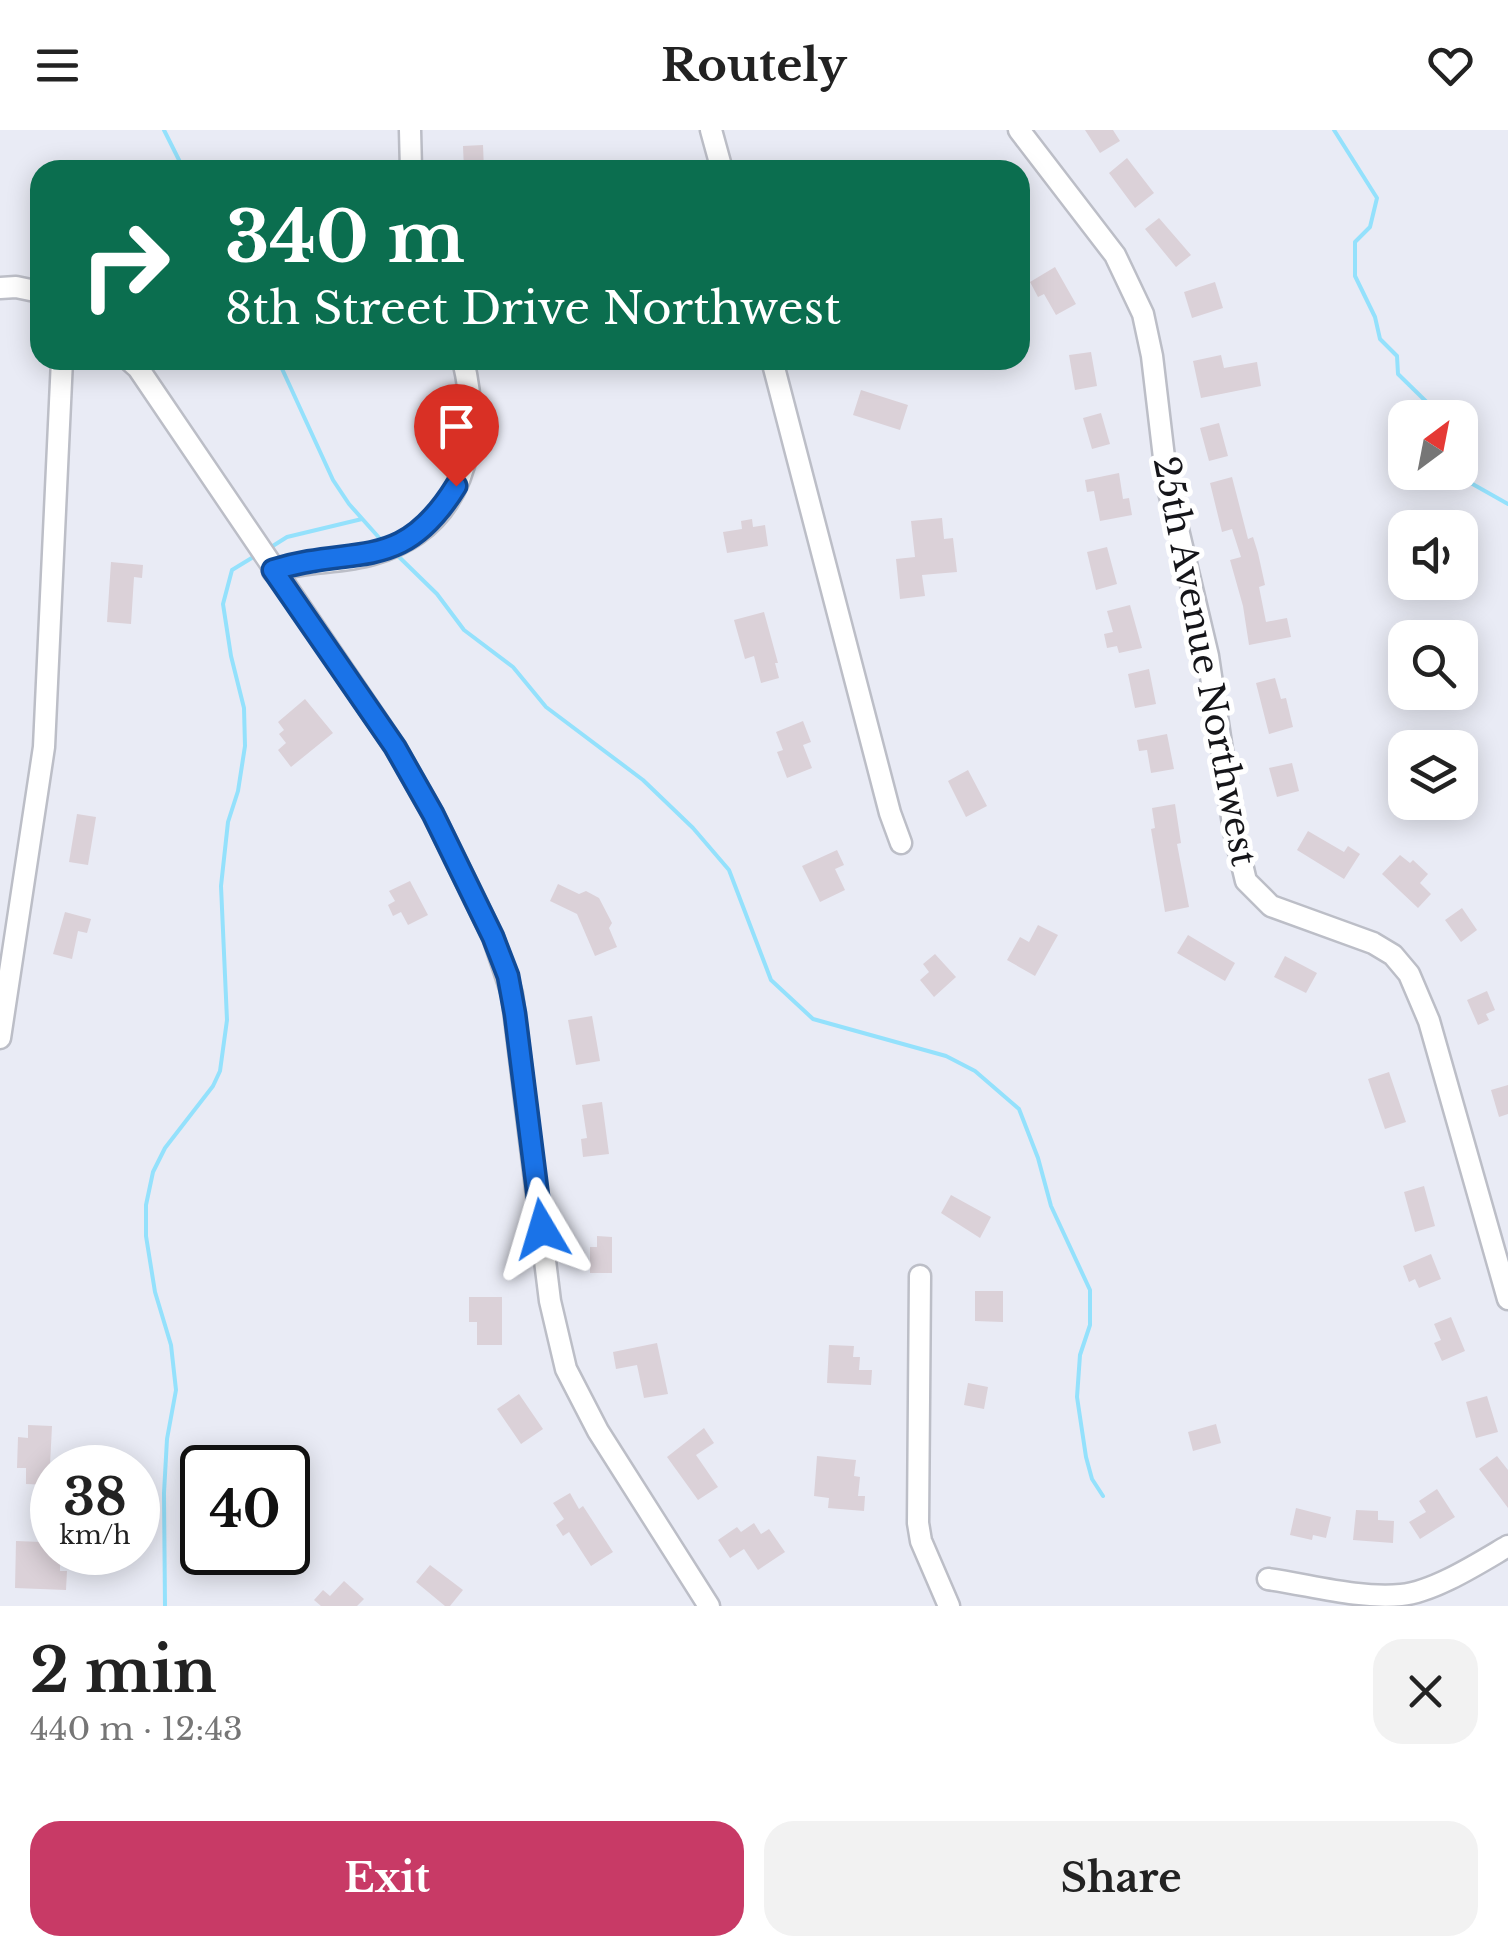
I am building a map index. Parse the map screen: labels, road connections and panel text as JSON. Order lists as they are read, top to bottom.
{
  "streets": {
    "street": ["25th Avenue Northwest"]
  },
  "north": "top right",
  "page": {
    "header": "Routely",
    "turn": ["340 m", "8th Street Drive Northwest"],
    "speed": "38 km/h",
    "limit": "40",
    "heading": ["2 min", "440 m · 12:43"],
    "buttons": ["Exit", "Share"]
  }
}
